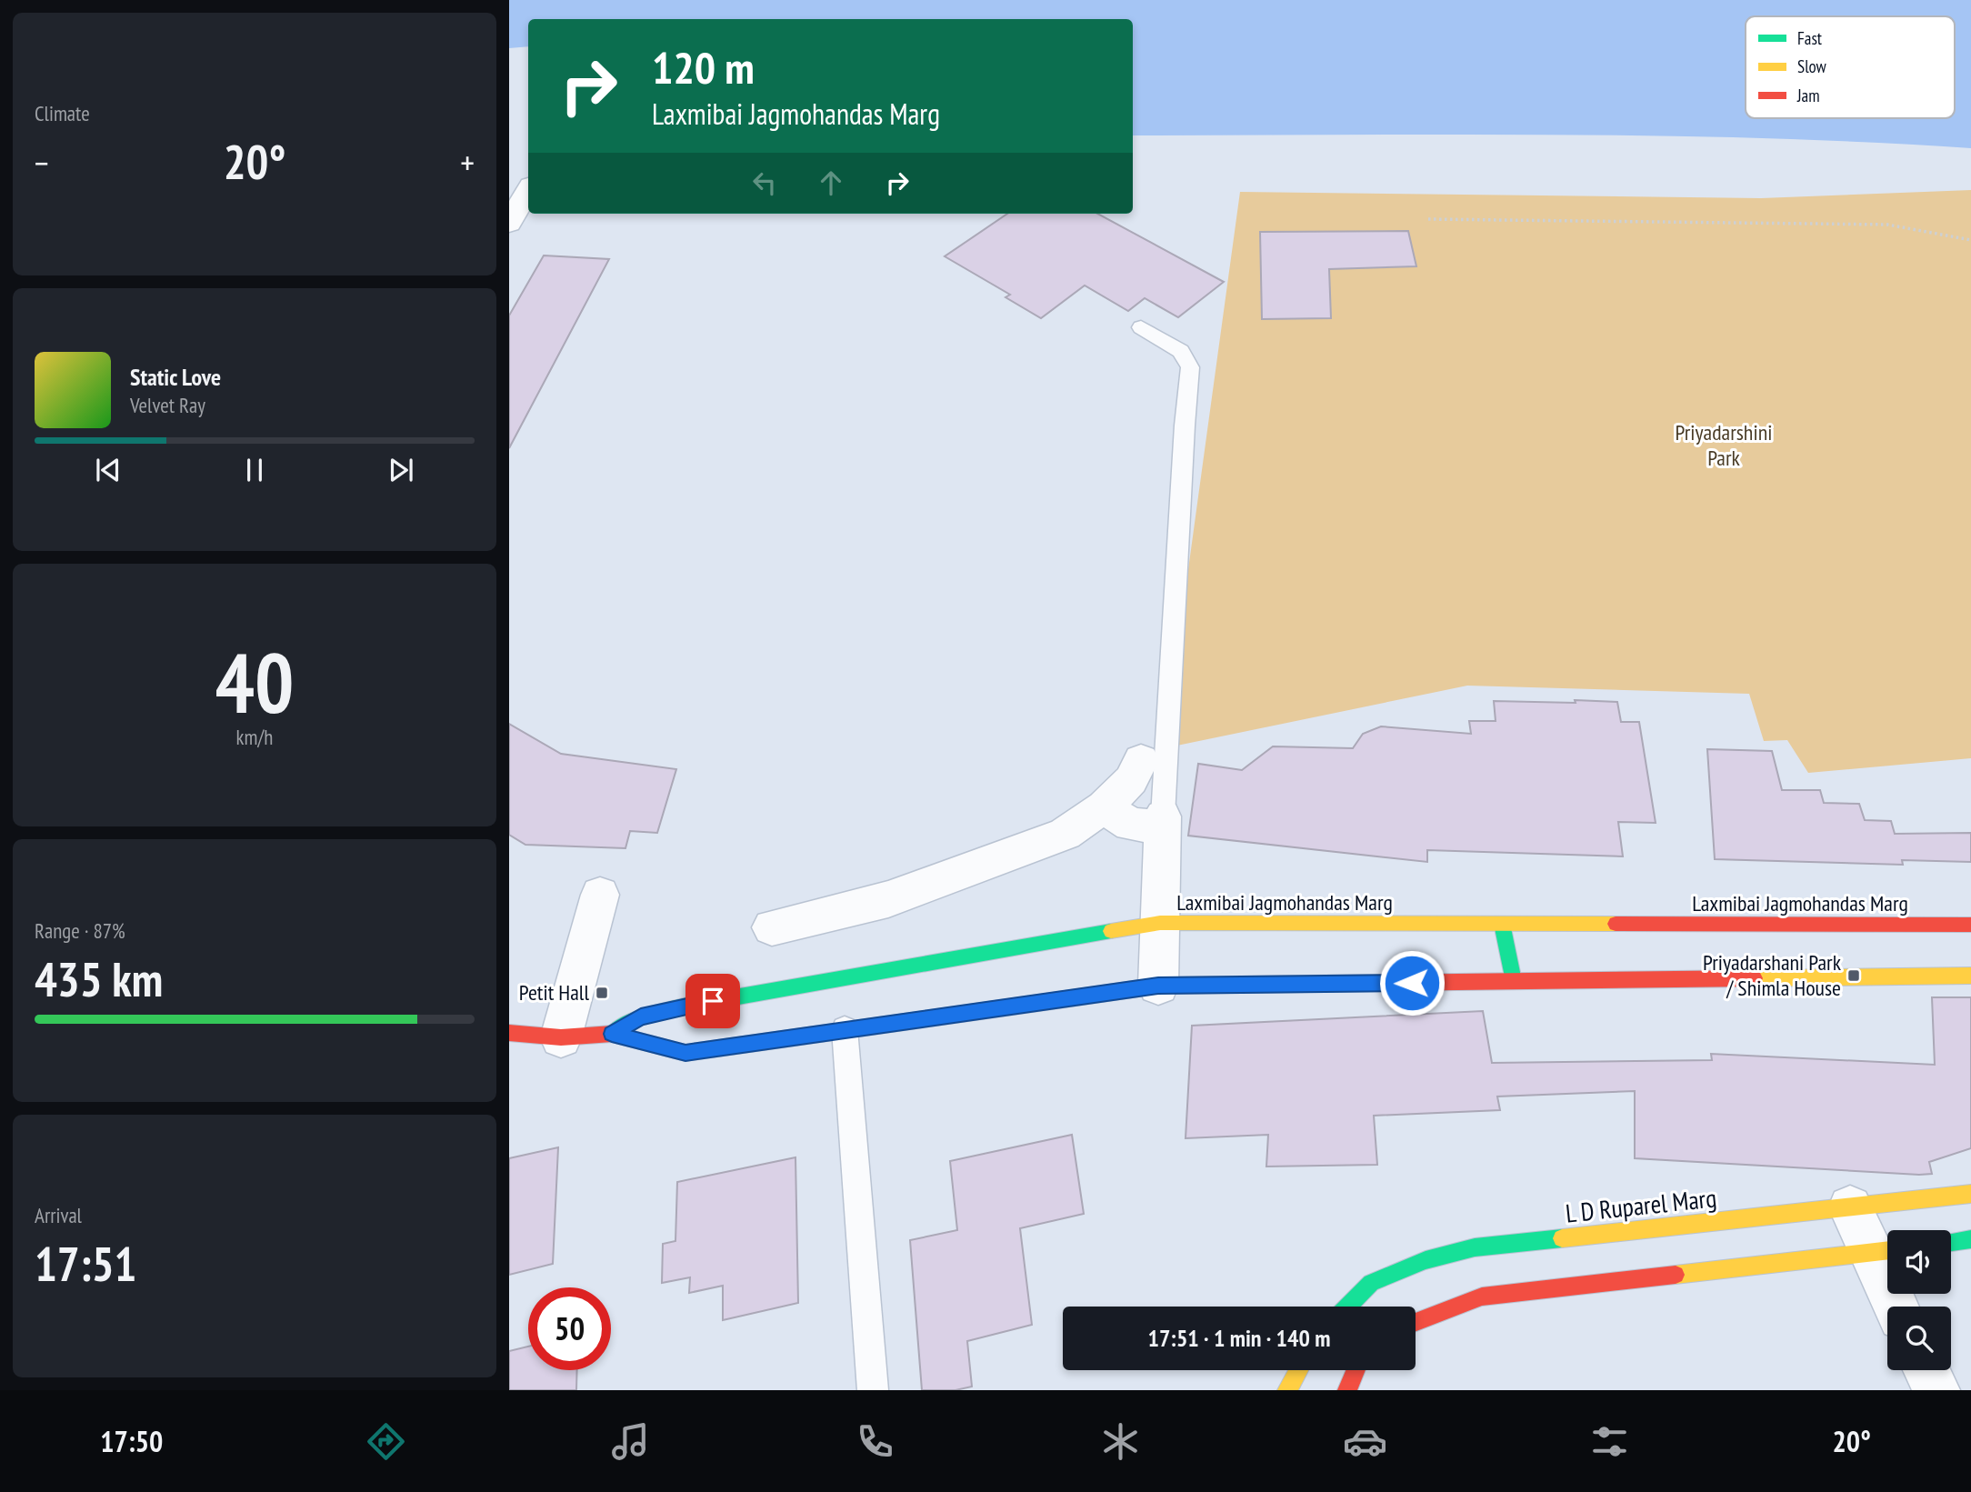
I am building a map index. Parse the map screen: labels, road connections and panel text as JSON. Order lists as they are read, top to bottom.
{
  "streets": {
    "main road": ["Laxmibai Jagmohandas Marg", "L D Ruparel Marg"]
  },
  "parks": ["Priyadarshini Park"],
  "places": {
    "transit": ["Priyadarshani Park / Shimla House", "Petit Hall"]
  },
  "legend": ["Fast", "Slow", "Jam"],
  "page": {
    "tile": [
      "Climate",
      ["40", "km/h"],
      ["Range · 87%", "435 km"],
      ["Arrival", "17:51"]
    ],
    "turn": ["120 m", "Laxmibai Jagmohandas Marg"],
    "heat": ["−", "20°", "+"],
    "song": ["Static Love", "Velvet Ray"],
    "limit": "50",
    "trip": "17:51 · 1 min · 140 m",
    "tabs": ["17:50", "20°"]
  }
}
